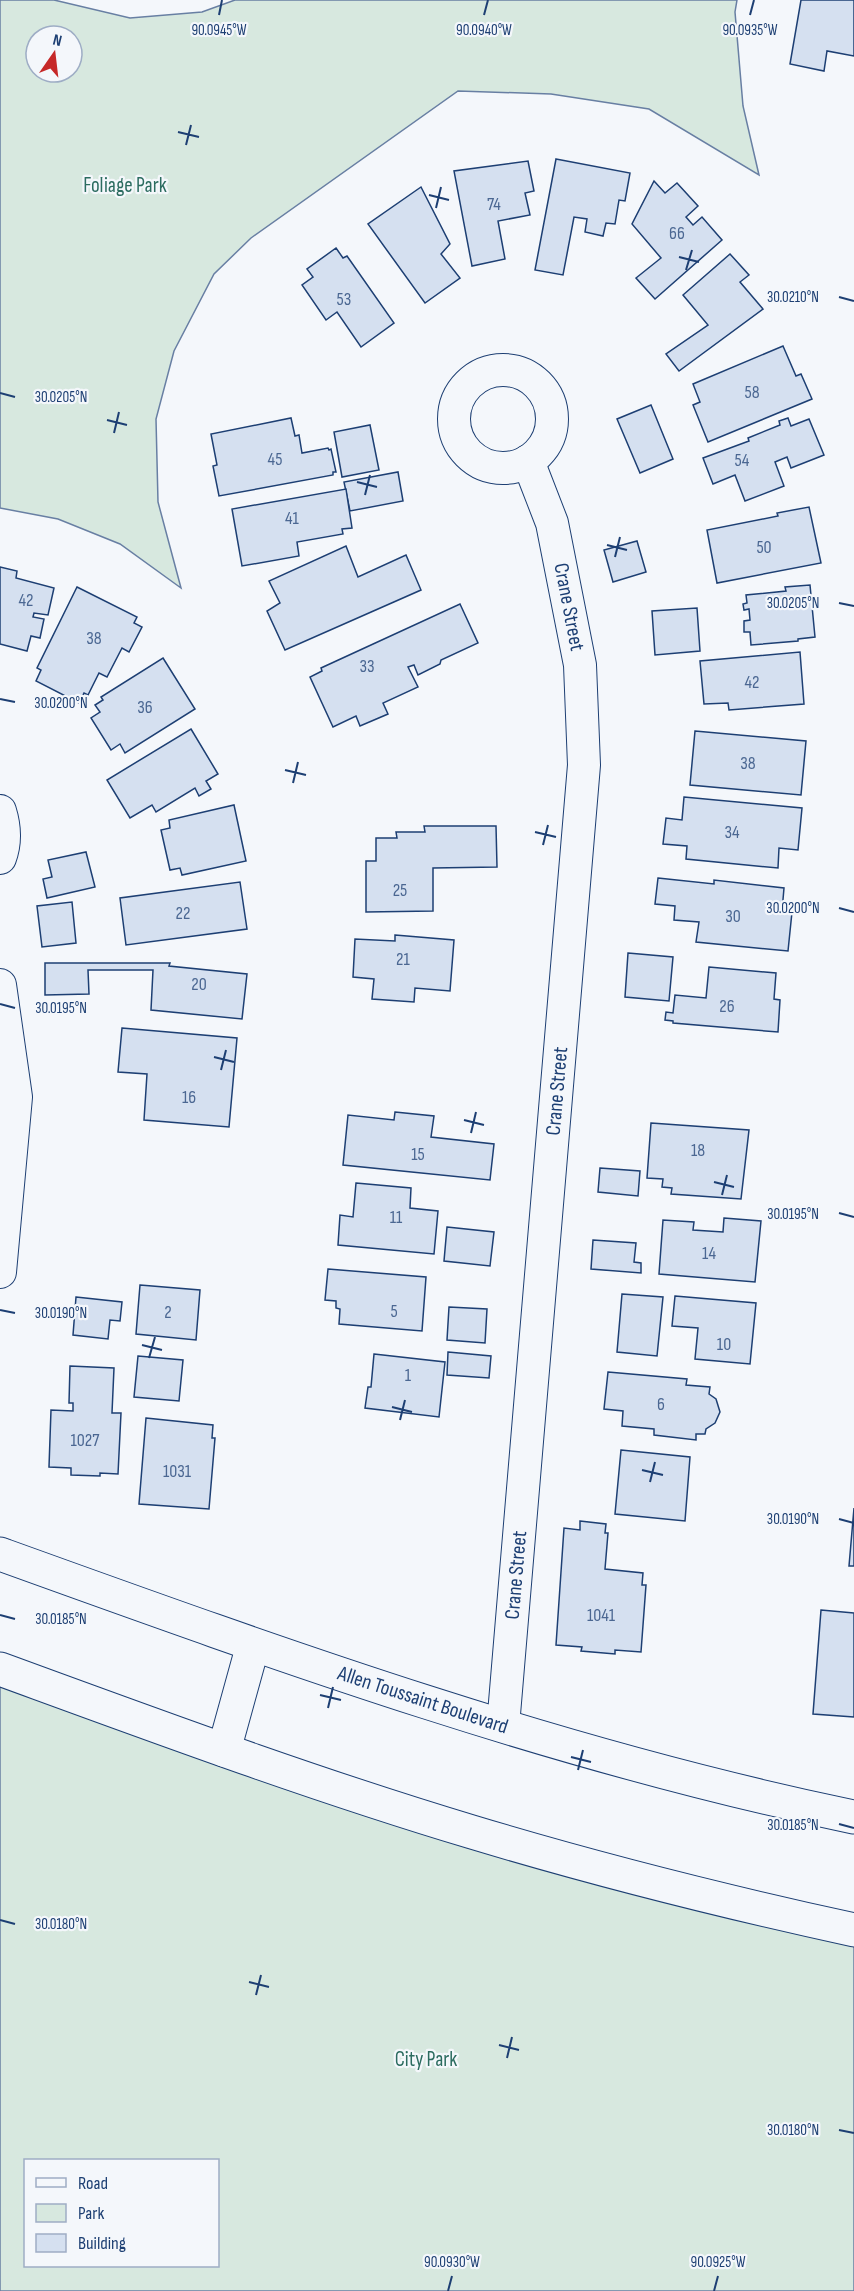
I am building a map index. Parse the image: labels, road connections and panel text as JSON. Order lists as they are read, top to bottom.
{
  "streets": {
    "main road": ["Allen Toussaint Boulevard"],
    "street": ["Crane Street"]
  },
  "crossings": [
    ["Crane Street", "Allen Toussaint Boulevard"]
  ],
  "parks": ["Foliage Park", "City Park"],
  "house_numbers": [
    "74",
    "66",
    "53",
    "58",
    "45",
    "54",
    "41",
    "50",
    "42",
    "38",
    "33",
    "42",
    "36",
    "38",
    "34",
    "25",
    "22",
    "30",
    "21",
    "20",
    "26",
    "16",
    "18",
    "15",
    "11",
    "14",
    "5",
    "2",
    "10",
    "1",
    "6",
    "1027",
    "1031",
    "1041"
  ],
  "legend": ["Road", "Park", "Building"],
  "north": "top",
  "coordinates": [
    "90.0940°W",
    "90.0945°W",
    "90.0935°W",
    "30.0210°N",
    "30.0205°N",
    "30.0200°N",
    "30.0195°N",
    "30.0190°N",
    "30.0185°N",
    "30.0180°N",
    "90.0930°W",
    "90.0925°W"
  ]
}
